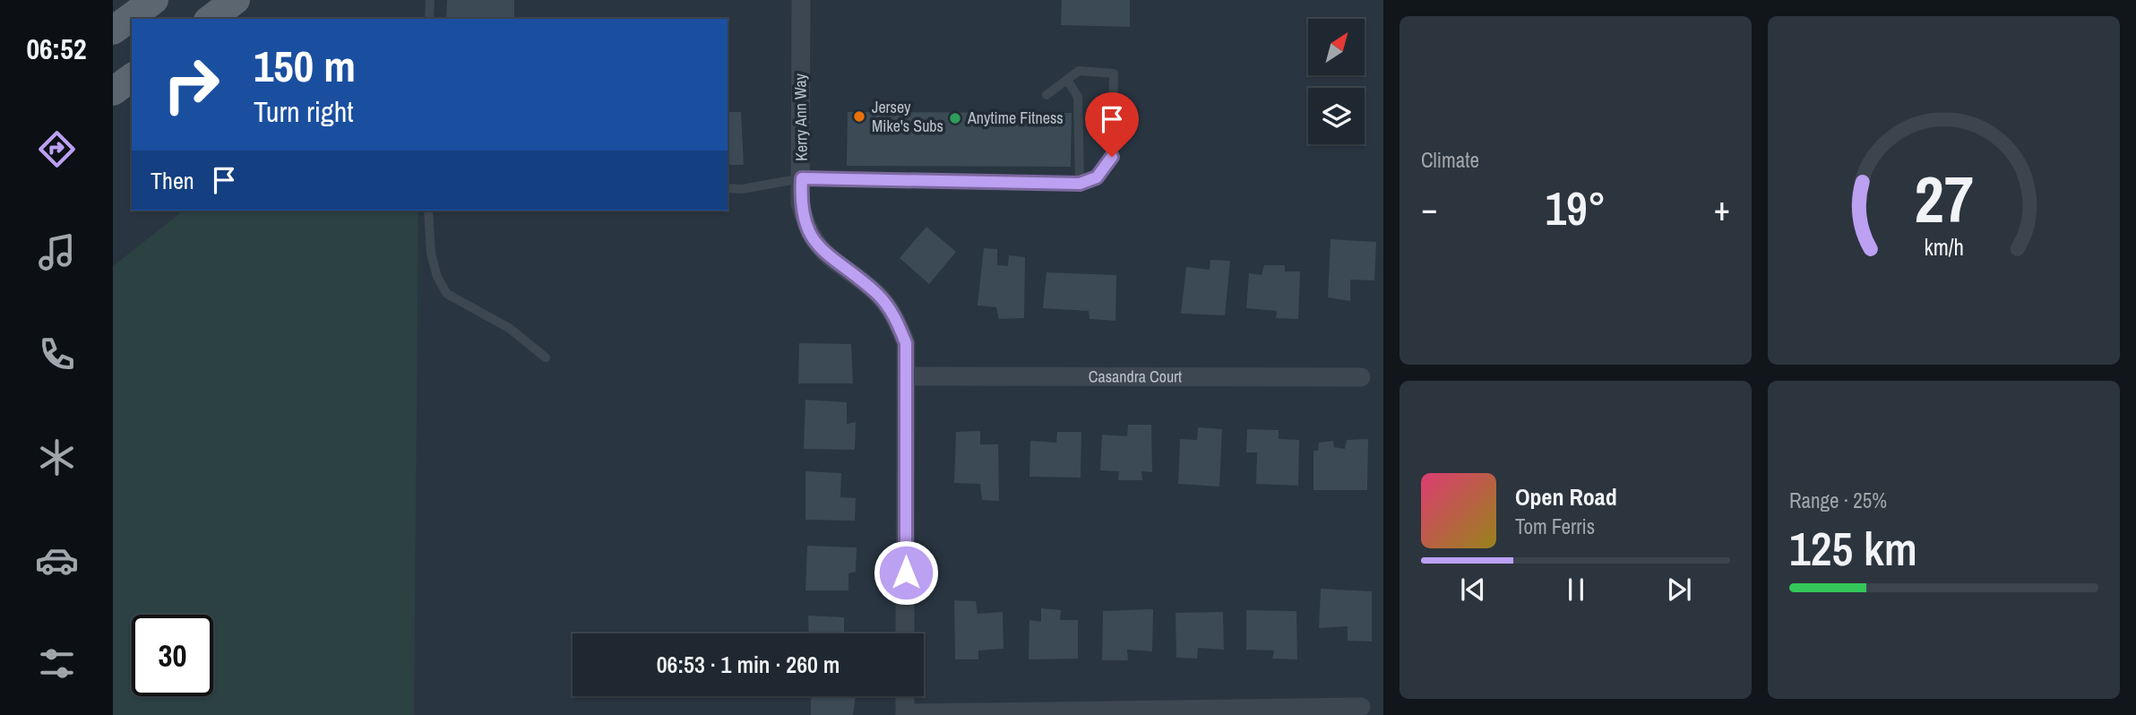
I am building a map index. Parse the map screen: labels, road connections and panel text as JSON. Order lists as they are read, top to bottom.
{
  "streets": {
    "street": ["Kerry Ann Way", "Casandra Court"]
  },
  "crossings": [
    ["Kerry Ann Way", "Casandra Court"]
  ],
  "places": ["Jersey Mike's Subs", "Anytime Fitness"],
  "north": "top right",
  "page": {
    "tabs": "06:52",
    "tile": [
      "Climate",
      ["Range · 25%", "125 km"]
    ],
    "turn": ["150 m", "Turn right"],
    "then": "Then",
    "heat": ["−", "19°", "+"],
    "song": ["Open Road", "Tom Ferris"],
    "limit": "30",
    "trip": "06:53 · 1 min · 260 m",
    "gauge": ["27", "km/h"]
  }
}
